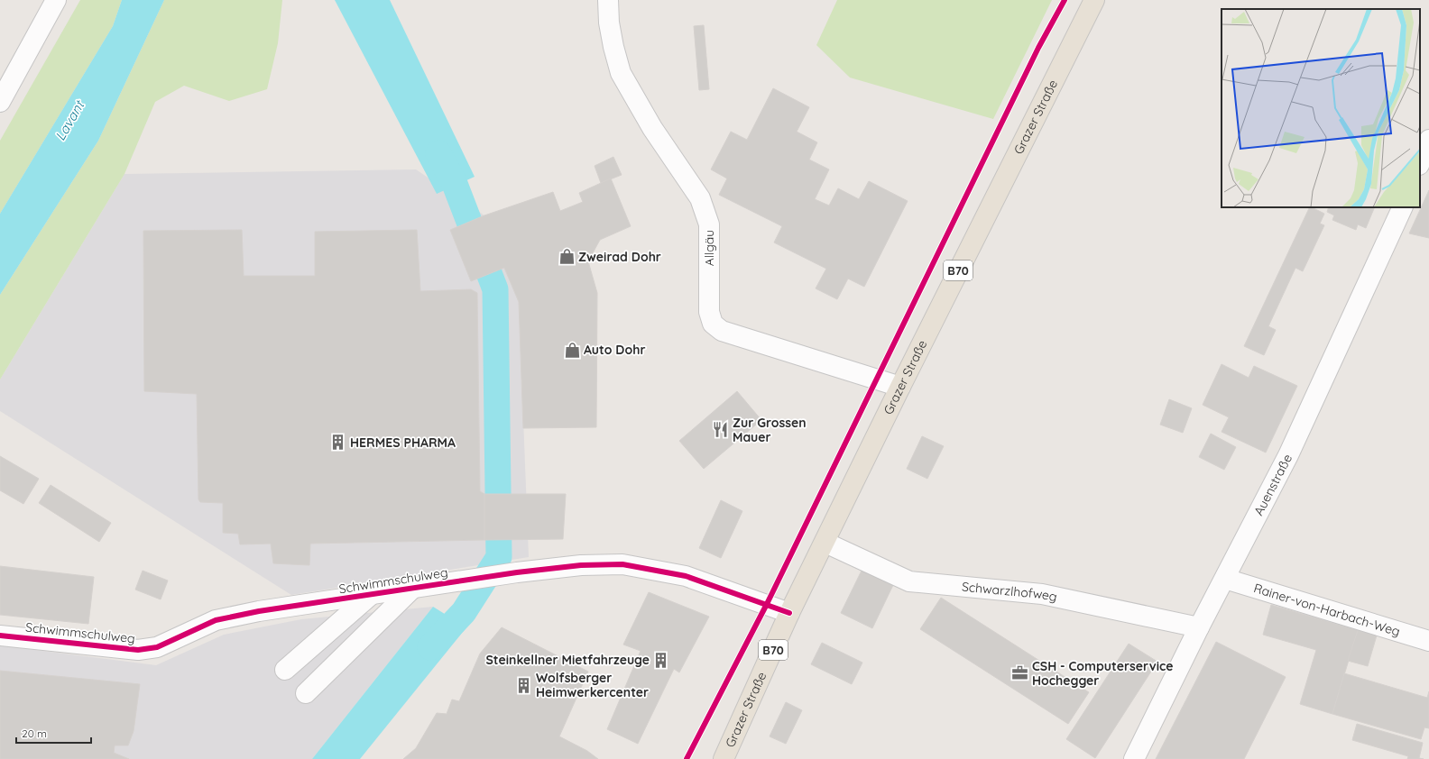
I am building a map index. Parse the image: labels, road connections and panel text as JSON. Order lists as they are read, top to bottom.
{
  "streets": {
    "main road": ["Grazer Straße", "B70"],
    "street": [
      "Allgäu",
      "Auenstraße",
      "Schwimmschulweg",
      "Schwarzlhofweg",
      "Rainer-von-Harbach-Weg"
    ]
  },
  "crossings": [
    ["Grazer Straße", "Allgäu"],
    ["Grazer Straße", "Schwimmschulweg"],
    ["Grazer Straße", "Schwarzlhofweg"],
    ["Auenstraße", "Schwarzlhofweg"],
    ["Auenstraße", "Rainer-von-Harbach-Weg"]
  ],
  "water": ["Lavant"],
  "places": {
    "shop": ["Zweirad Dohr", "Auto Dohr"],
    "restaurant": ["Zur Grossen Mauer"],
    "building": ["HERMES PHARMA", "Steinkellner Mietfahrzeuge", "Wolfsberger Heimwerkercenter"],
    "office": ["CSH - Computerservice Hochegger"]
  },
  "scale_bar": "20 m"
}
